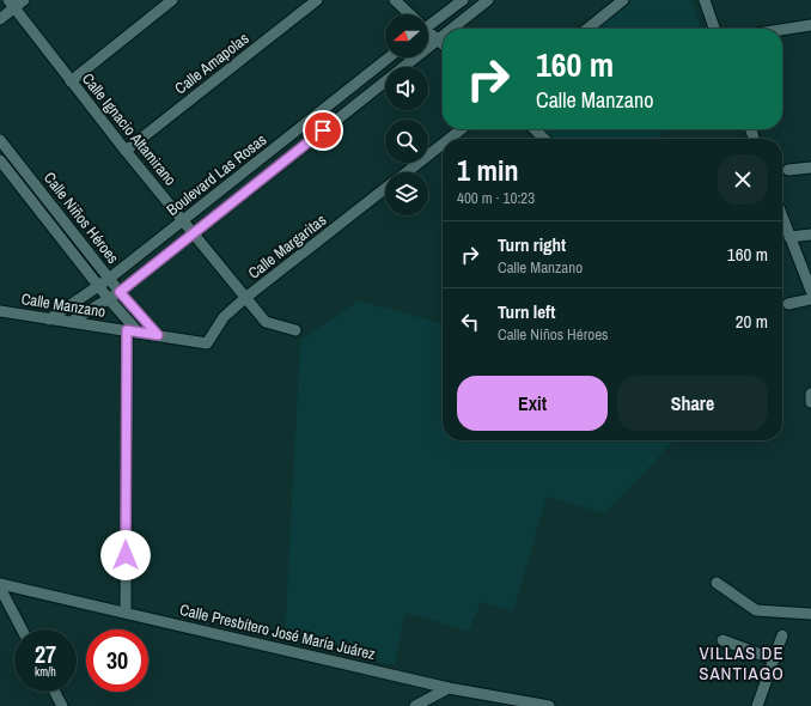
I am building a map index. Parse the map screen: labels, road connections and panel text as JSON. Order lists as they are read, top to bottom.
{
  "streets": {
    "street": [
      "Calle Amapolas",
      "Calle Ignacio Altamirano",
      "Boulevard Las Rosas",
      "Calle Niños Héroes",
      "Calle Margaritas",
      "Calle Manzano",
      "Calle Presbítero José María Juárez"
    ]
  },
  "crossings": [
    ["Calle Amapolas", "Calle Ignacio Altamirano"],
    ["Calle Ignacio Altamirano", "Boulevard Las Rosas"],
    ["Calle Ignacio Altamirano", "Calle Margaritas"],
    ["Boulevard Las Rosas", "Calle Niños Héroes"],
    ["Boulevard Las Rosas", "Calle Manzano"],
    ["Calle Niños Héroes", "Calle Manzano"],
    ["Calle Margaritas", "Calle Manzano"]
  ],
  "districts": ["VILLAS DE SANTIAGO"],
  "north": "left",
  "page": {
    "turn": ["160 m", "Calle Manzano"],
    "heading": ["1 min", "400 m · 10:23"],
    "list": [
      {
        "name": "Turn right",
        "note": "Calle Manzano",
        "value": "160 m"
      },
      {
        "name": "Turn left",
        "note": "Calle Niños Héroes",
        "value": "20 m"
      }
    ],
    "buttons": ["Exit", "Share"],
    "speed": "27 km/h",
    "limit": "30"
  }
}
